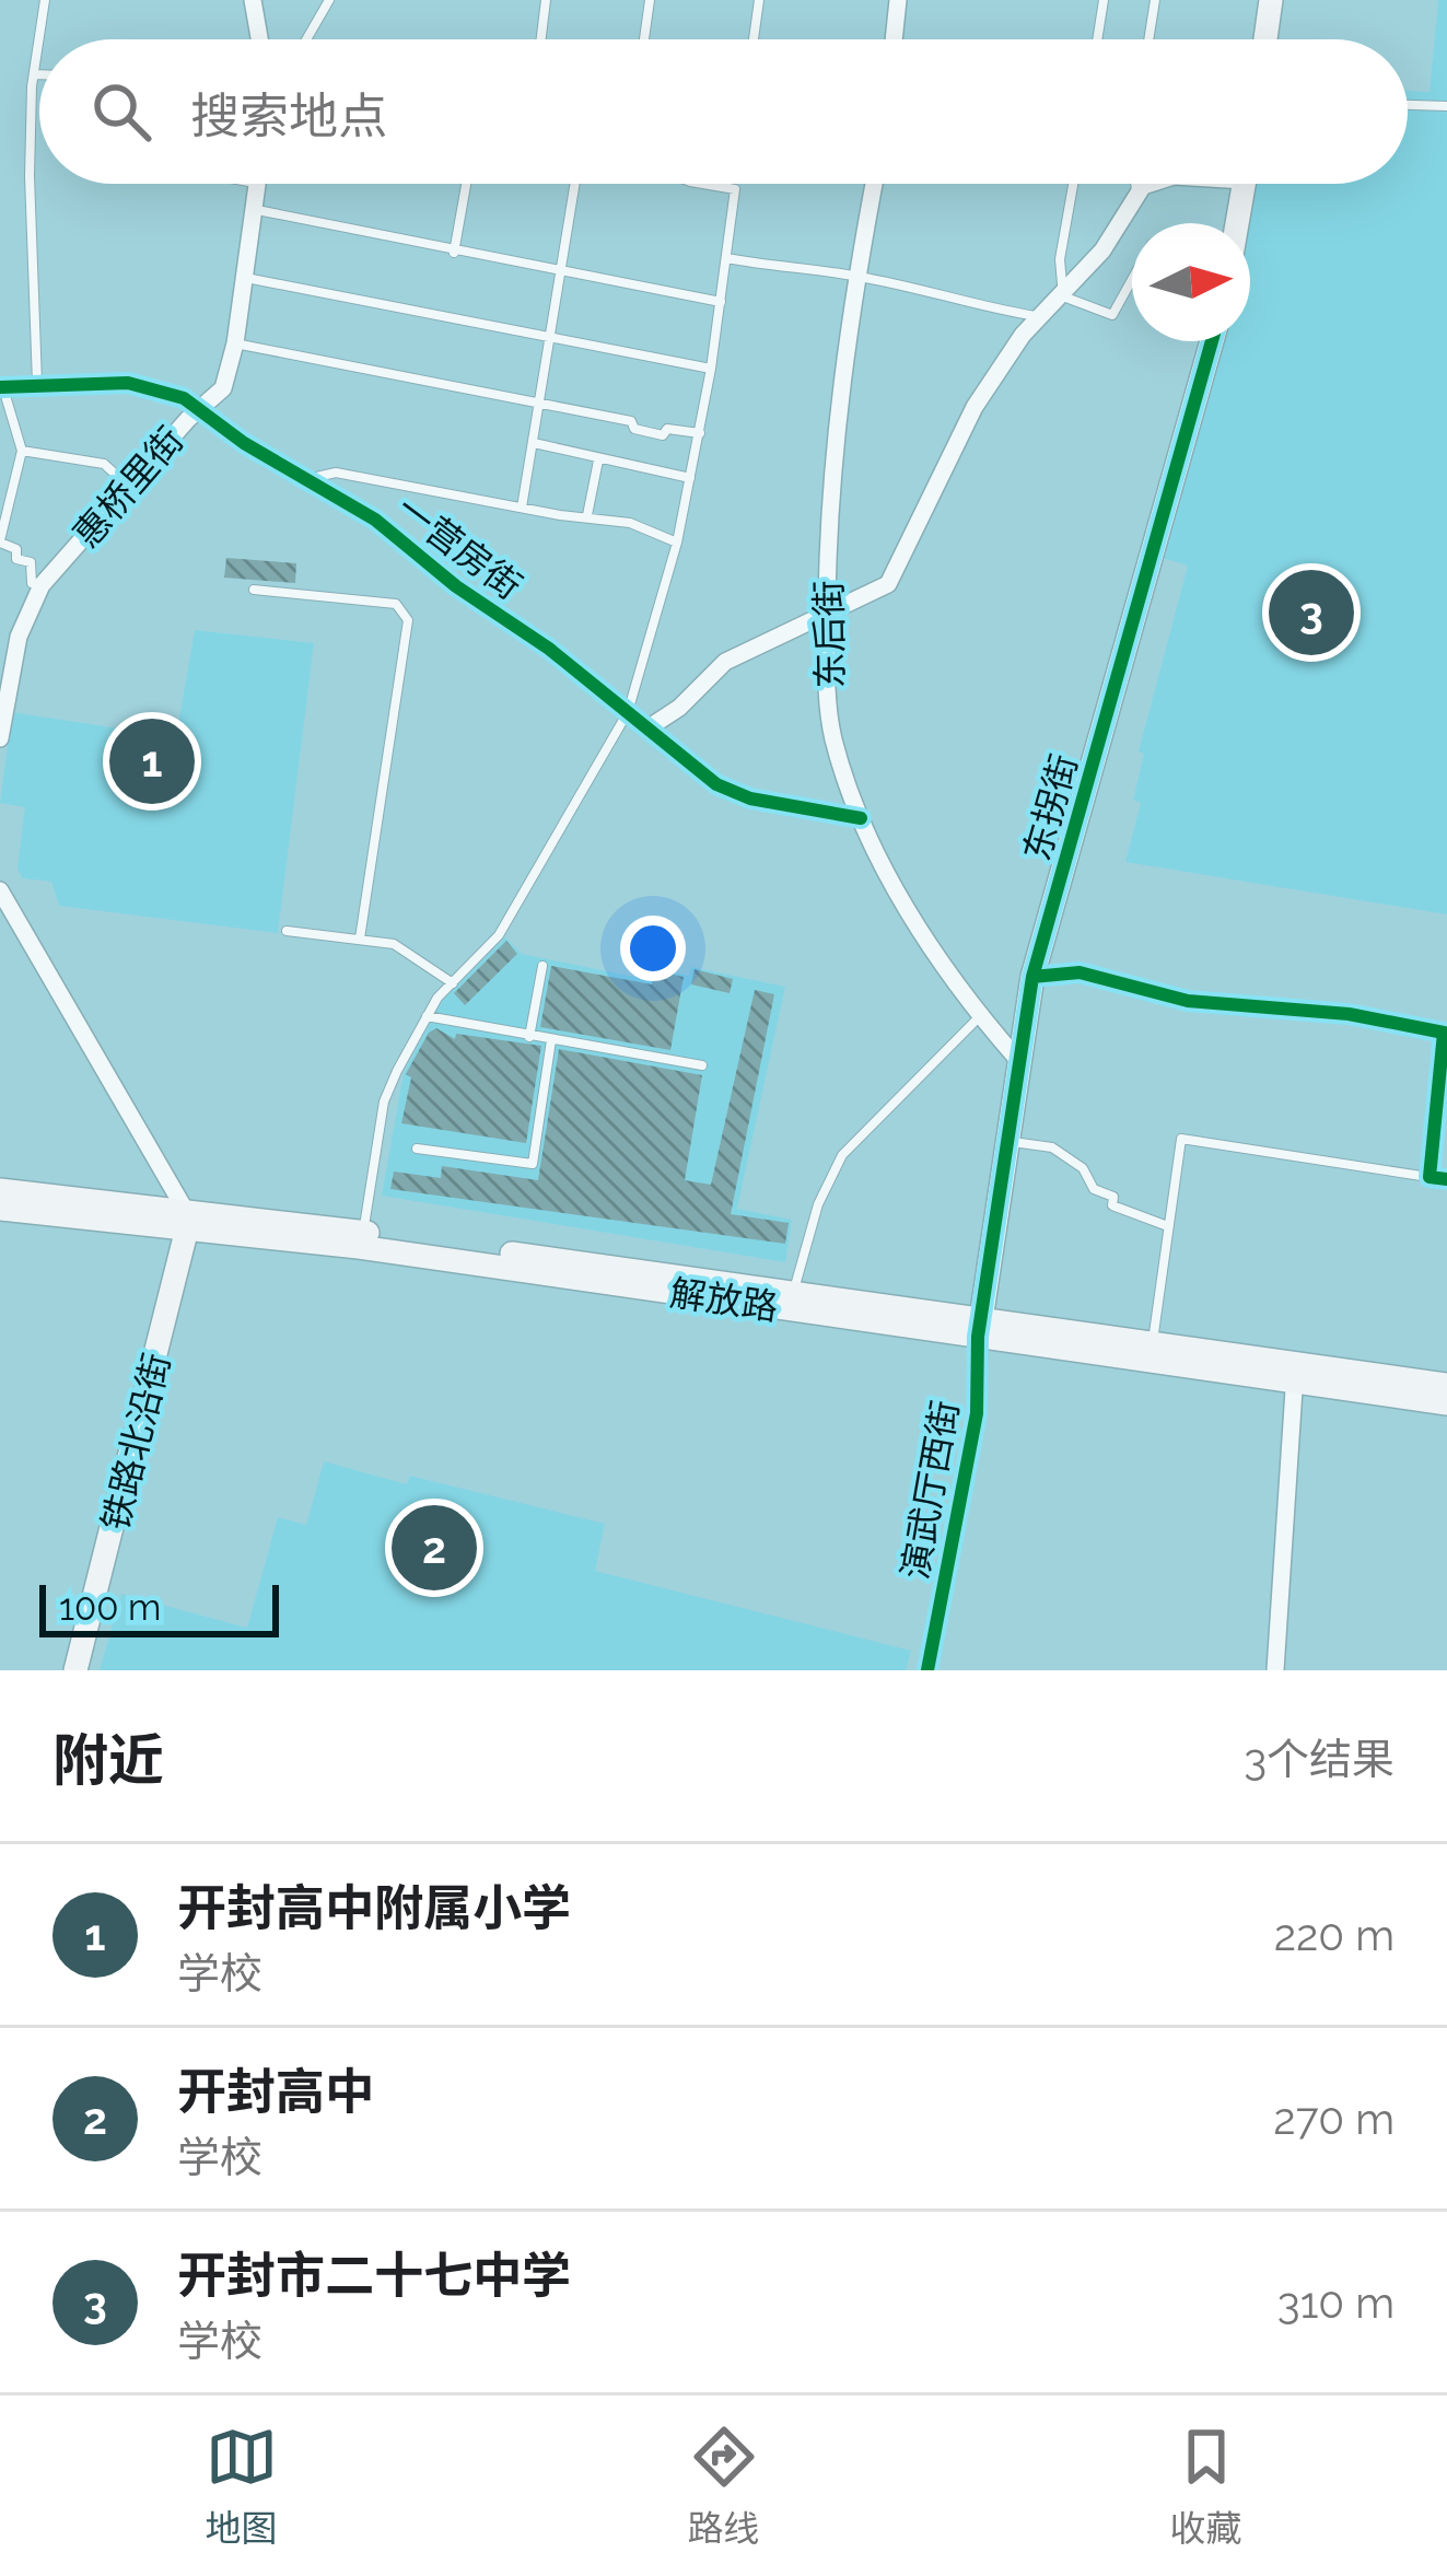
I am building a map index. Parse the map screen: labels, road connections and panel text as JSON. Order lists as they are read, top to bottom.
{
  "streets": {
    "main road": ["东拐街", "解放路", "铁路北沿街"],
    "street": [
      "惠桥里街",
      "一营房街",
      "东后街",
      "演武厅西街"
    ]
  },
  "crossings": [
    ["惠桥里街", "一营房街"],
    ["一营房街", "东后街"],
    ["东后街", "东拐街"],
    ["东拐街", "解放路"],
    ["东拐街", "演武厅西街"],
    ["解放路", "铁路北沿街"],
    ["解放路", "演武厅西街"]
  ],
  "scale_bar": "100 m",
  "north": "right",
  "page": {
    "search": "搜索地点",
    "pins": ["3", "1", "2"],
    "scale": "100 m",
    "heading": ["附近", "3个结果"],
    "list": [
      {
        "mark": "1",
        "name": "开封高中附属小学",
        "note": "学校",
        "value": "220 m"
      },
      {
        "mark": "2",
        "name": "开封高中",
        "note": "学校",
        "value": "270 m"
      },
      {
        "mark": "3",
        "name": "开封市二十七中学",
        "note": "学校",
        "value": "310 m"
      }
    ],
    "nav": ["地图", "路线", "收藏"]
  }
}
